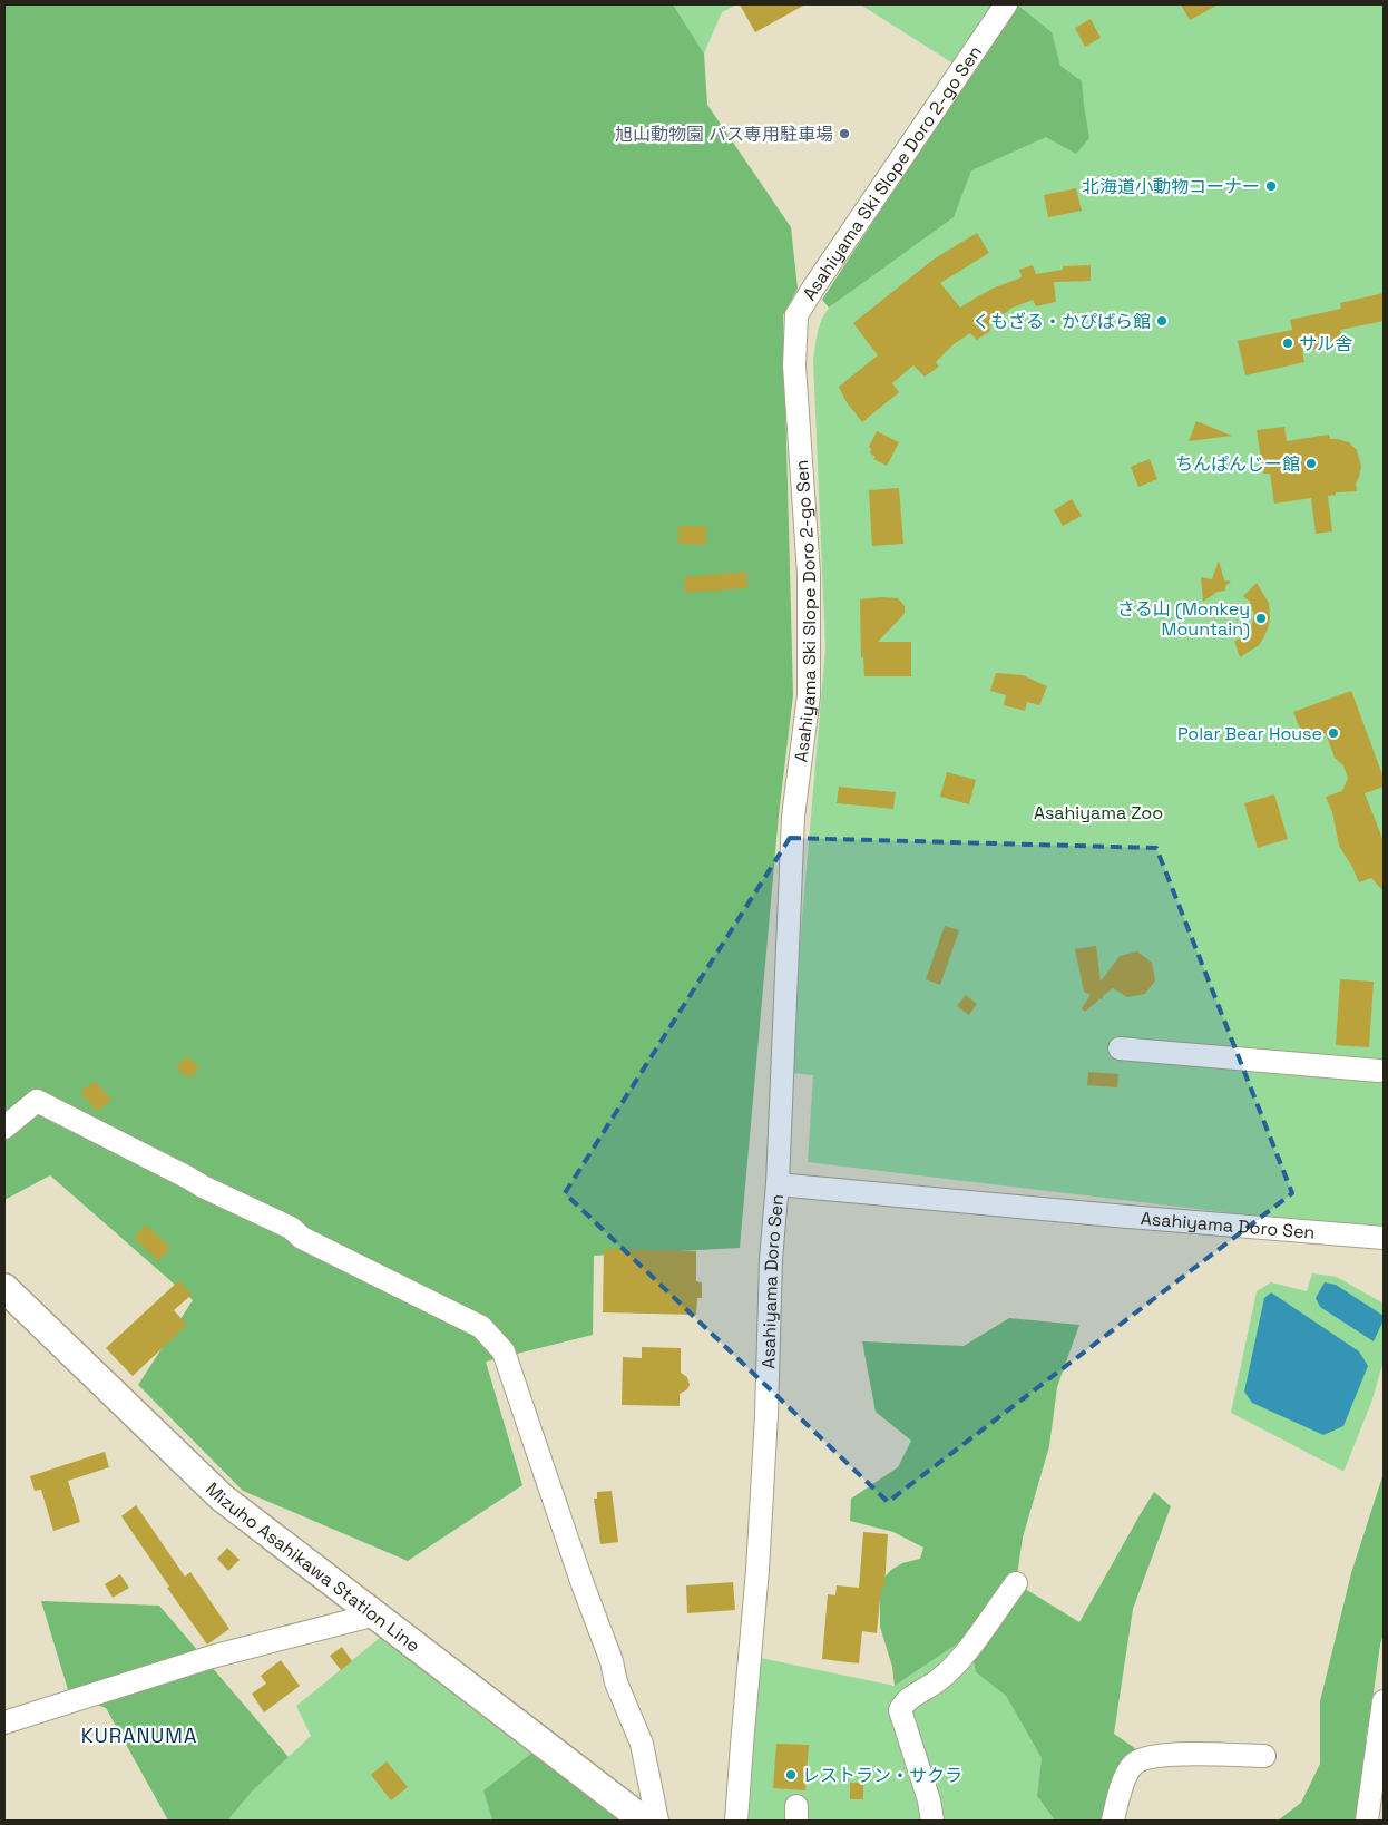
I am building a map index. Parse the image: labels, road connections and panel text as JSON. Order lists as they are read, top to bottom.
{
  "streets": {
    "main road": ["Mizuho Asahikawa Station Line"],
    "street": ["Asahiyama Ski Slope Doro 2-go Sen", "Asahiyama Doro Sen"]
  },
  "crossings": [
    ["Asahiyama Ski Slope Doro 2-go Sen", "Asahiyama Doro Sen"]
  ],
  "districts": ["KURANUMA"],
  "parks": ["Asahiyama Zoo"],
  "places": [
    "旭山動物園 バス専用駐車場",
    "北海道小動物コーナー",
    "くもざる・かぴばら館",
    "サル舎",
    "ちんぱんじー館",
    "さる山 (Monkey Mountain)",
    "Polar Bear House",
    "レストラン・サクラ"
  ]
}
